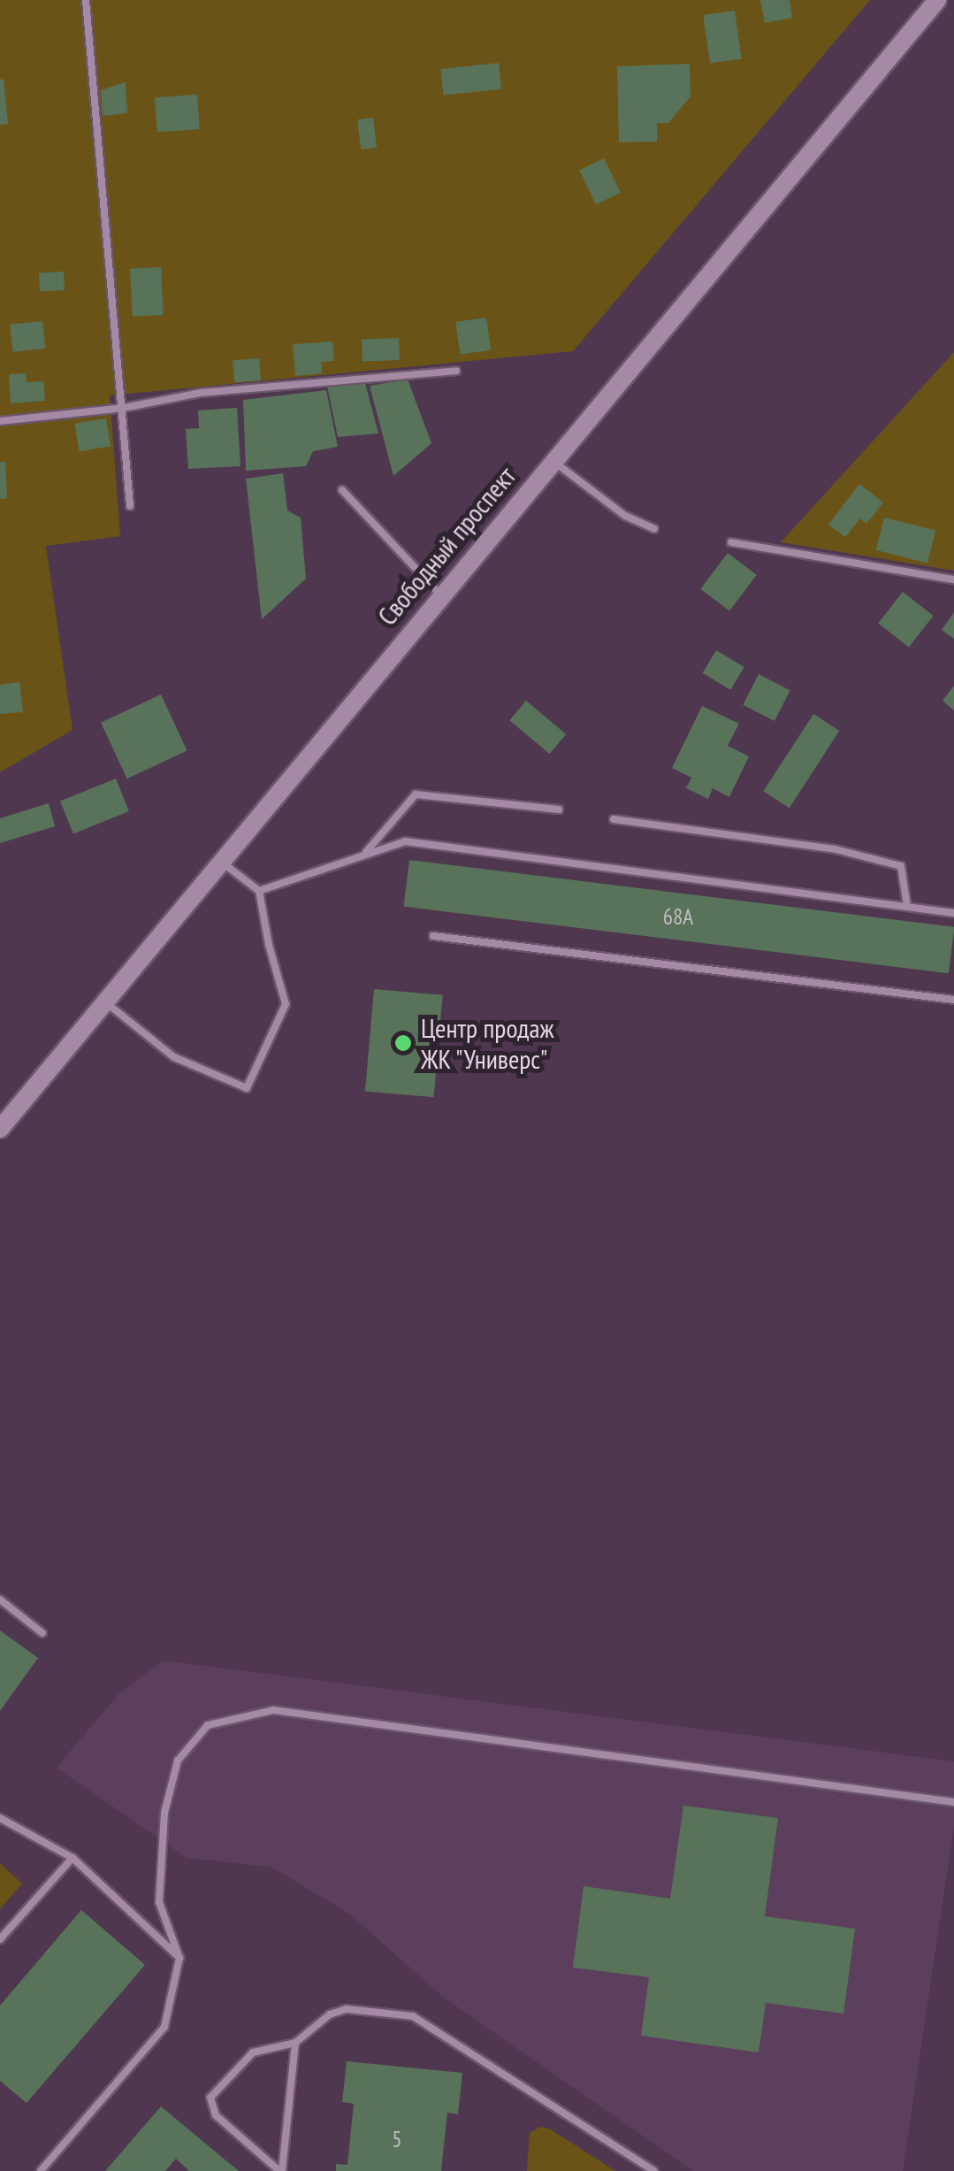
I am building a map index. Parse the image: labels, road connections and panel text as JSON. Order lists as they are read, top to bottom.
{
  "streets": {
    "main road": ["Свободный проспект"]
  },
  "places": ["Центр продаж ЖК \"Универс\""],
  "house_numbers": ["68А", "5"]
}
